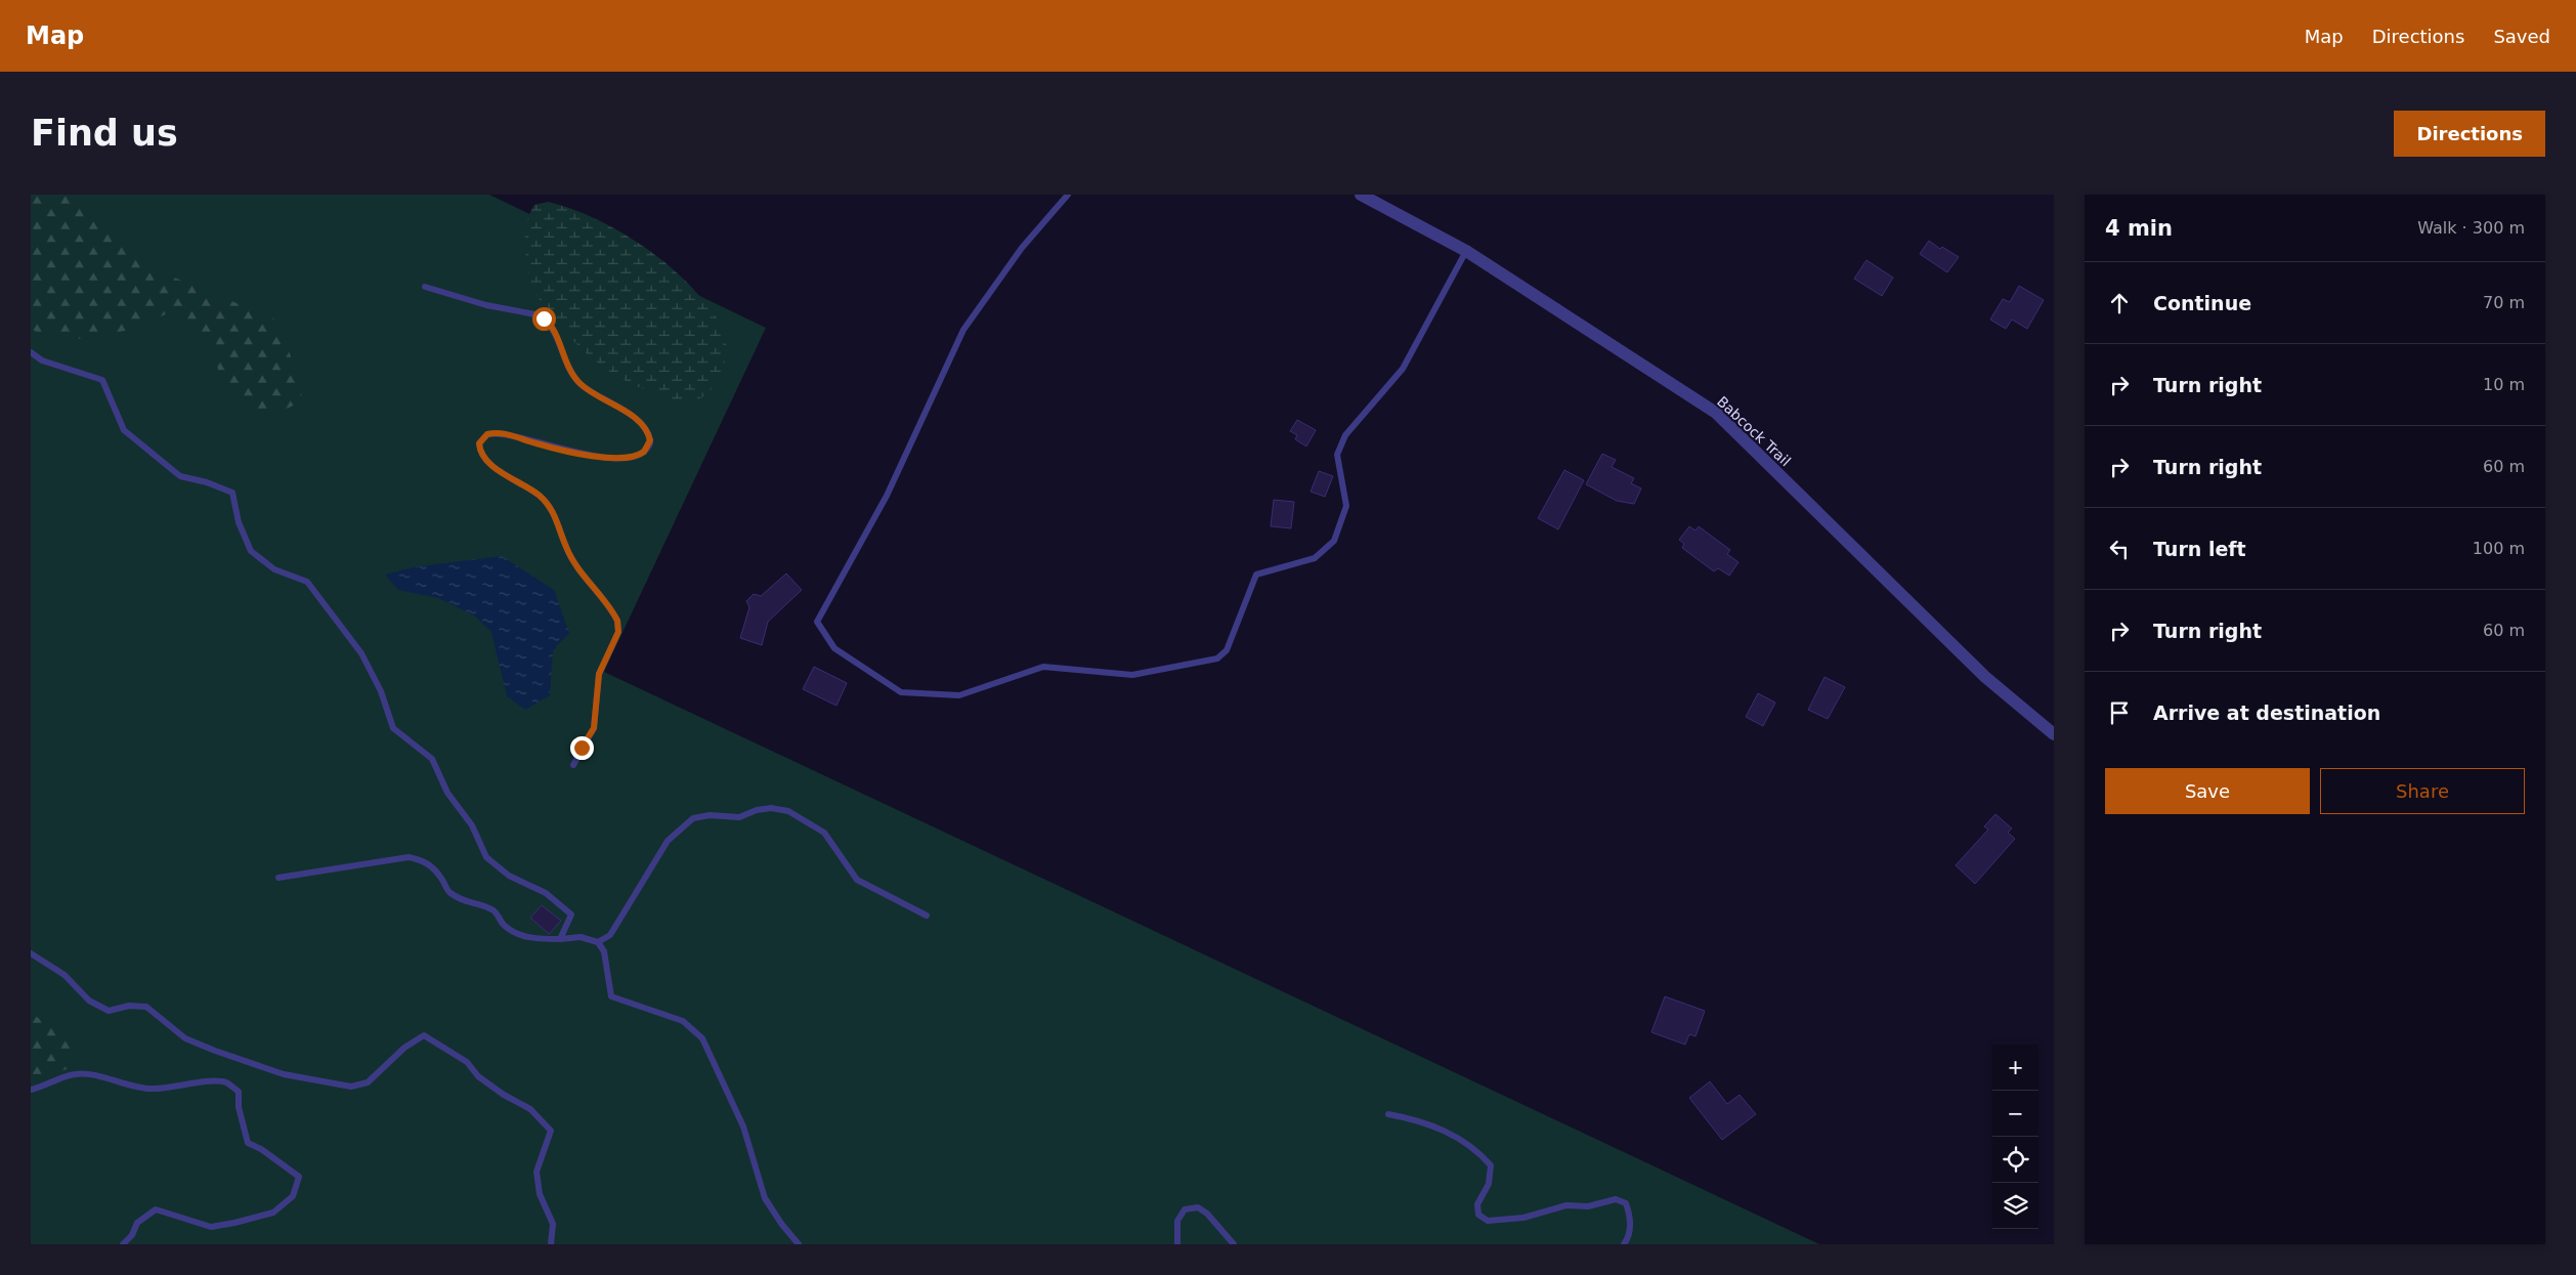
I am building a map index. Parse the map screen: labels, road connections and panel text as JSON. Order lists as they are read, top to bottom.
{
  "streets": {
    "street": ["Babcock Trail"]
  },
  "page": {
    "header": "Map",
    "nav": ["Map", "Directions", "Saved"],
    "buttons": [
      "Directions",
      ["Save", "Share"]
    ],
    "title": "Find us",
    "heading": ["4 min", "Walk · 300 m"],
    "list": [
      ["Continue", "70 m"],
      ["Turn right", "10 m"],
      ["Turn right", "60 m"],
      ["Turn left", "100 m"],
      ["Turn right", "60 m"],
      "Arrive at destination"
    ],
    "map_buttons": ["+", "−"]
  }
}
